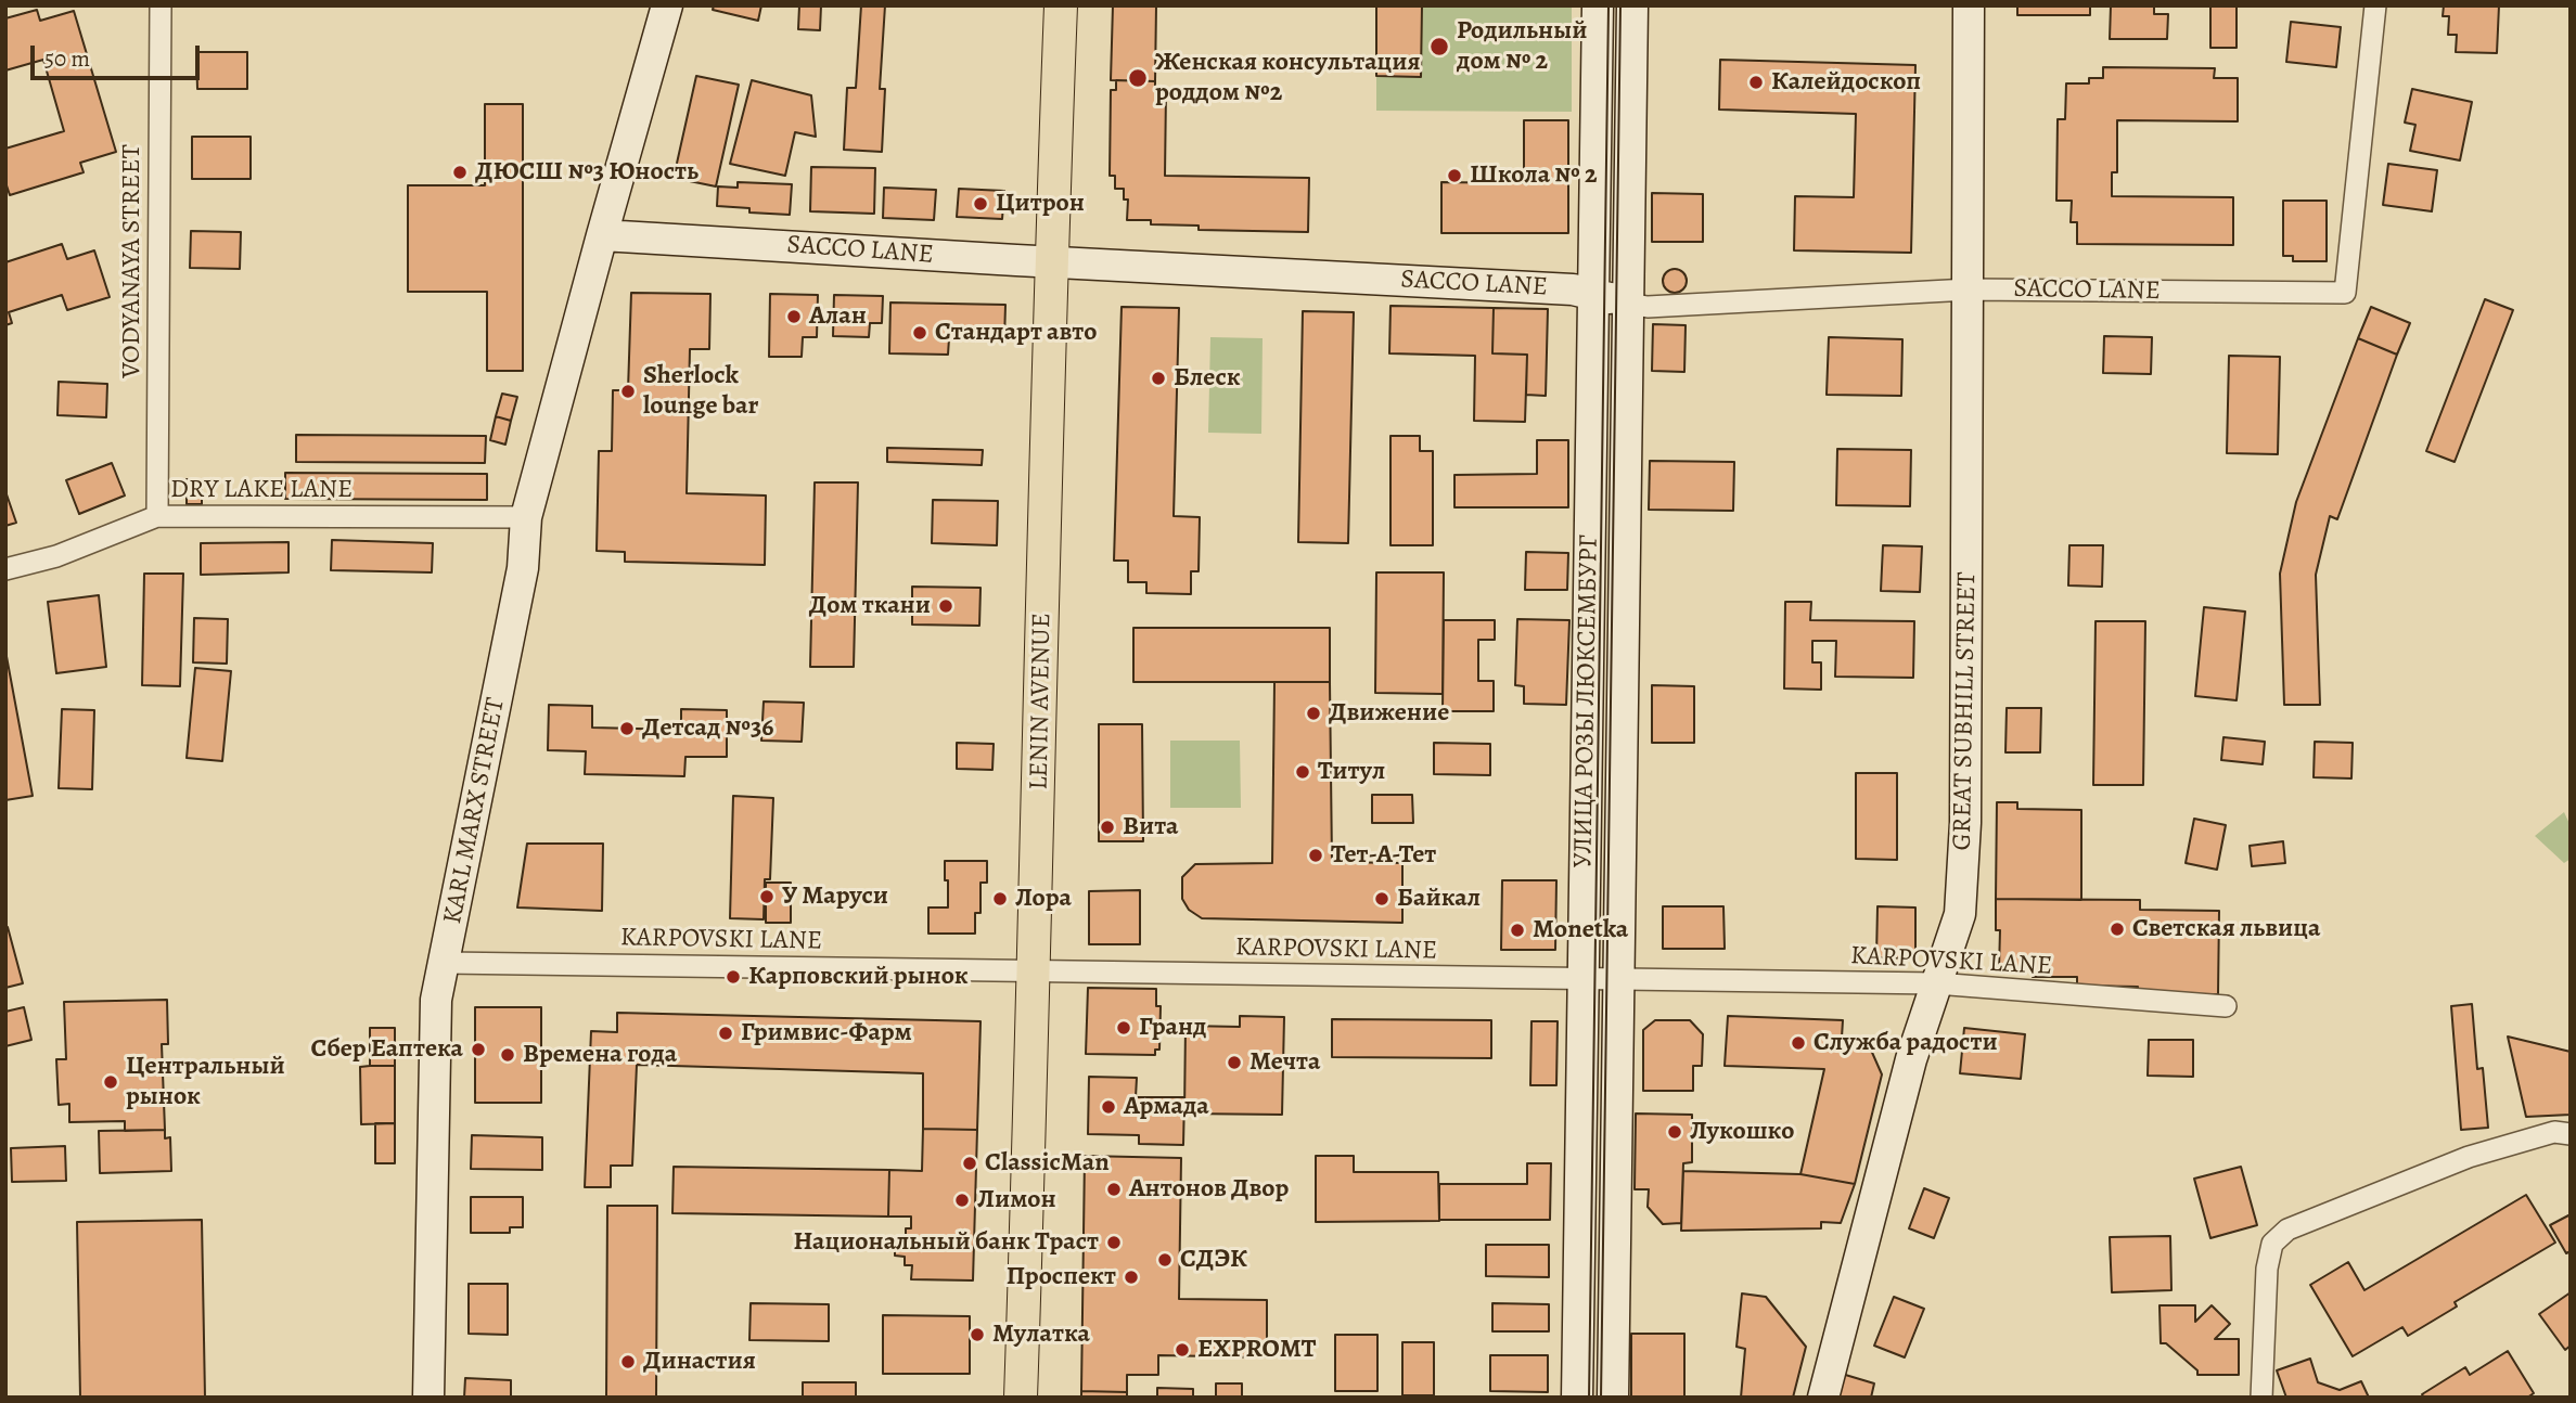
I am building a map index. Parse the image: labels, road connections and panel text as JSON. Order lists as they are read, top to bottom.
{
  "streets": {
    "main road": ["LENIN AVENUE"],
    "street": [
      "SACCO LANE",
      "VODYANAYA STREET",
      "DRY LAKE LANE",
      "УЛИЦА РОЗЫ ЛЮКСЕМБУРГ",
      "GREAT SUBHILL STREET",
      "KARL MARX STREET",
      "KARPOVSKI LANE"
    ]
  },
  "crossings": [
    ["SACCO LANE", "LENIN AVENUE"],
    ["SACCO LANE", "УЛИЦА РОЗЫ ЛЮКСЕМБУРГ"],
    ["SACCO LANE", "GREAT SUBHILL STREET"],
    ["SACCO LANE", "KARL MARX STREET"],
    ["VODYANAYA STREET", "DRY LAKE LANE"],
    ["DRY LAKE LANE", "KARL MARX STREET"],
    ["LENIN AVENUE", "KARPOVSKI LANE"],
    ["УЛИЦА РОЗЫ ЛЮКСЕМБУРГ", "KARPOVSKI LANE"],
    ["GREAT SUBHILL STREET", "KARPOVSKI LANE"],
    ["KARL MARX STREET", "KARPOVSKI LANE"]
  ],
  "places": [
    "Родильный дом № 2",
    "Женская консультация роддом №2",
    "Калейдоскоп",
    "ДЮСШ №3 Юность",
    "Школа № 2",
    "Цитрон",
    "Алан",
    "Стандарт авто",
    "Блеск",
    "Sherlock lounge bar",
    "Дом ткани",
    "Движение",
    "Детсад №36",
    "Титул",
    "Вита",
    "Тет-А-Тет",
    "У Маруси",
    "Лора",
    "Байкал",
    "Светская львица",
    "Monetka",
    "Карповский рынок",
    "Гранд",
    "Гримвис-Фарм",
    "Служба радости",
    "Сбер Еаптека",
    "Времена года",
    "Мечта",
    "Центральный рынок",
    "Армада",
    "Лукошко",
    "ClassicMan",
    "Антонов Двор",
    "Лимон",
    "Национальный банк Траст",
    "СДЭК",
    "Проспект",
    "Мулатка",
    "EXPROMT",
    "Династия"
  ],
  "scale_bar": "50 m"
}
